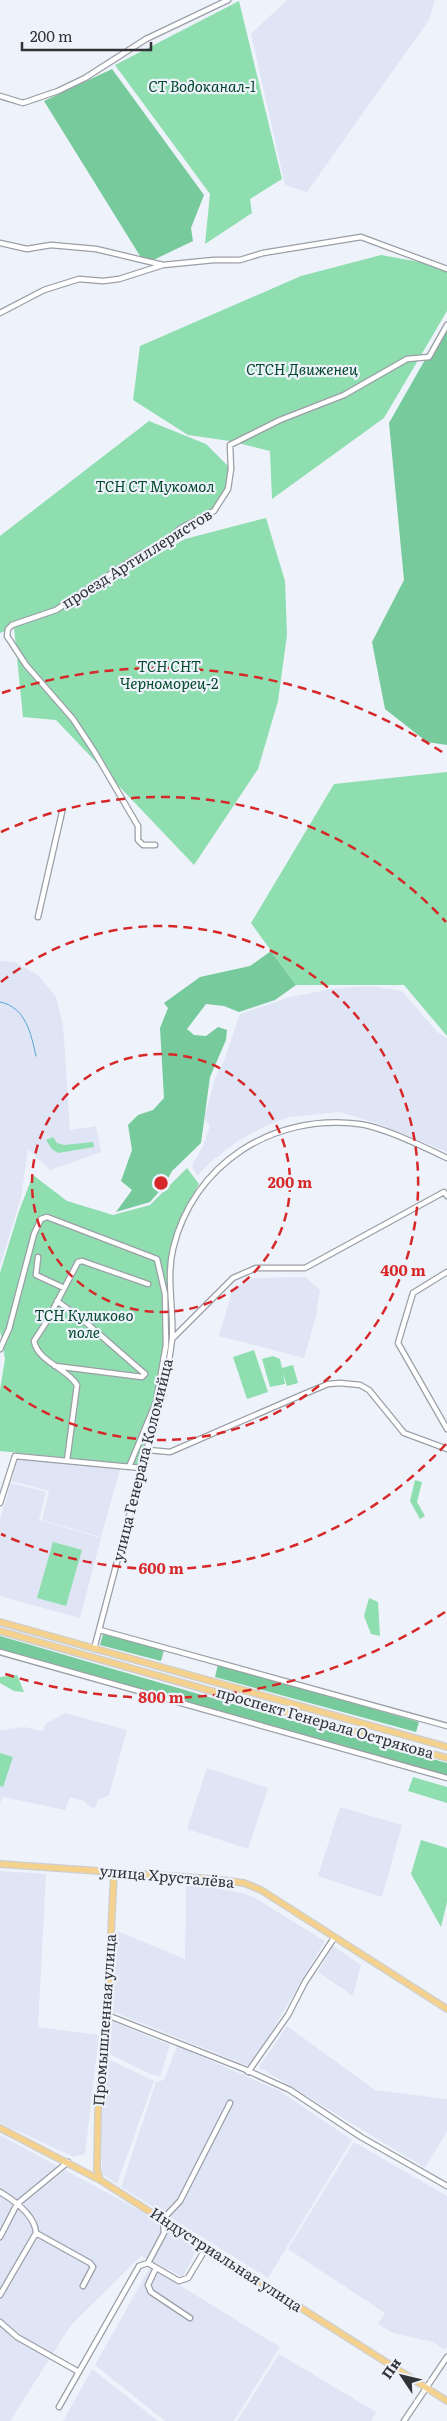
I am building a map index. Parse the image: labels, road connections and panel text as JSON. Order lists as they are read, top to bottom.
{
  "streets": {
    "main road": [
      "проспект Генерала Острякова",
      "улица Хрусталёва",
      "Промышленная улица",
      "Индустриальная улица"
    ],
    "street": ["проезд Артиллеристов", "улица Генерала Коломийца"]
  },
  "crossings": [
    ["улица Генерала Коломийца", "проспект Генерала Острякова"],
    ["улица Хрусталёва", "Промышленная улица"],
    ["Промышленная улица", "Индустриальная улица"]
  ],
  "parks": [
    "СТ Водоканал-1",
    "СТСН Движенец",
    "ТСН СТ Мукомол",
    "ТСН СНТ Черноморец-2",
    "ТСН Куликово поле"
  ],
  "scale_bar": "200 m",
  "north": "top left",
  "rings": [
    "200 m",
    "400 m",
    "600 m",
    "800 m"
  ]
}
